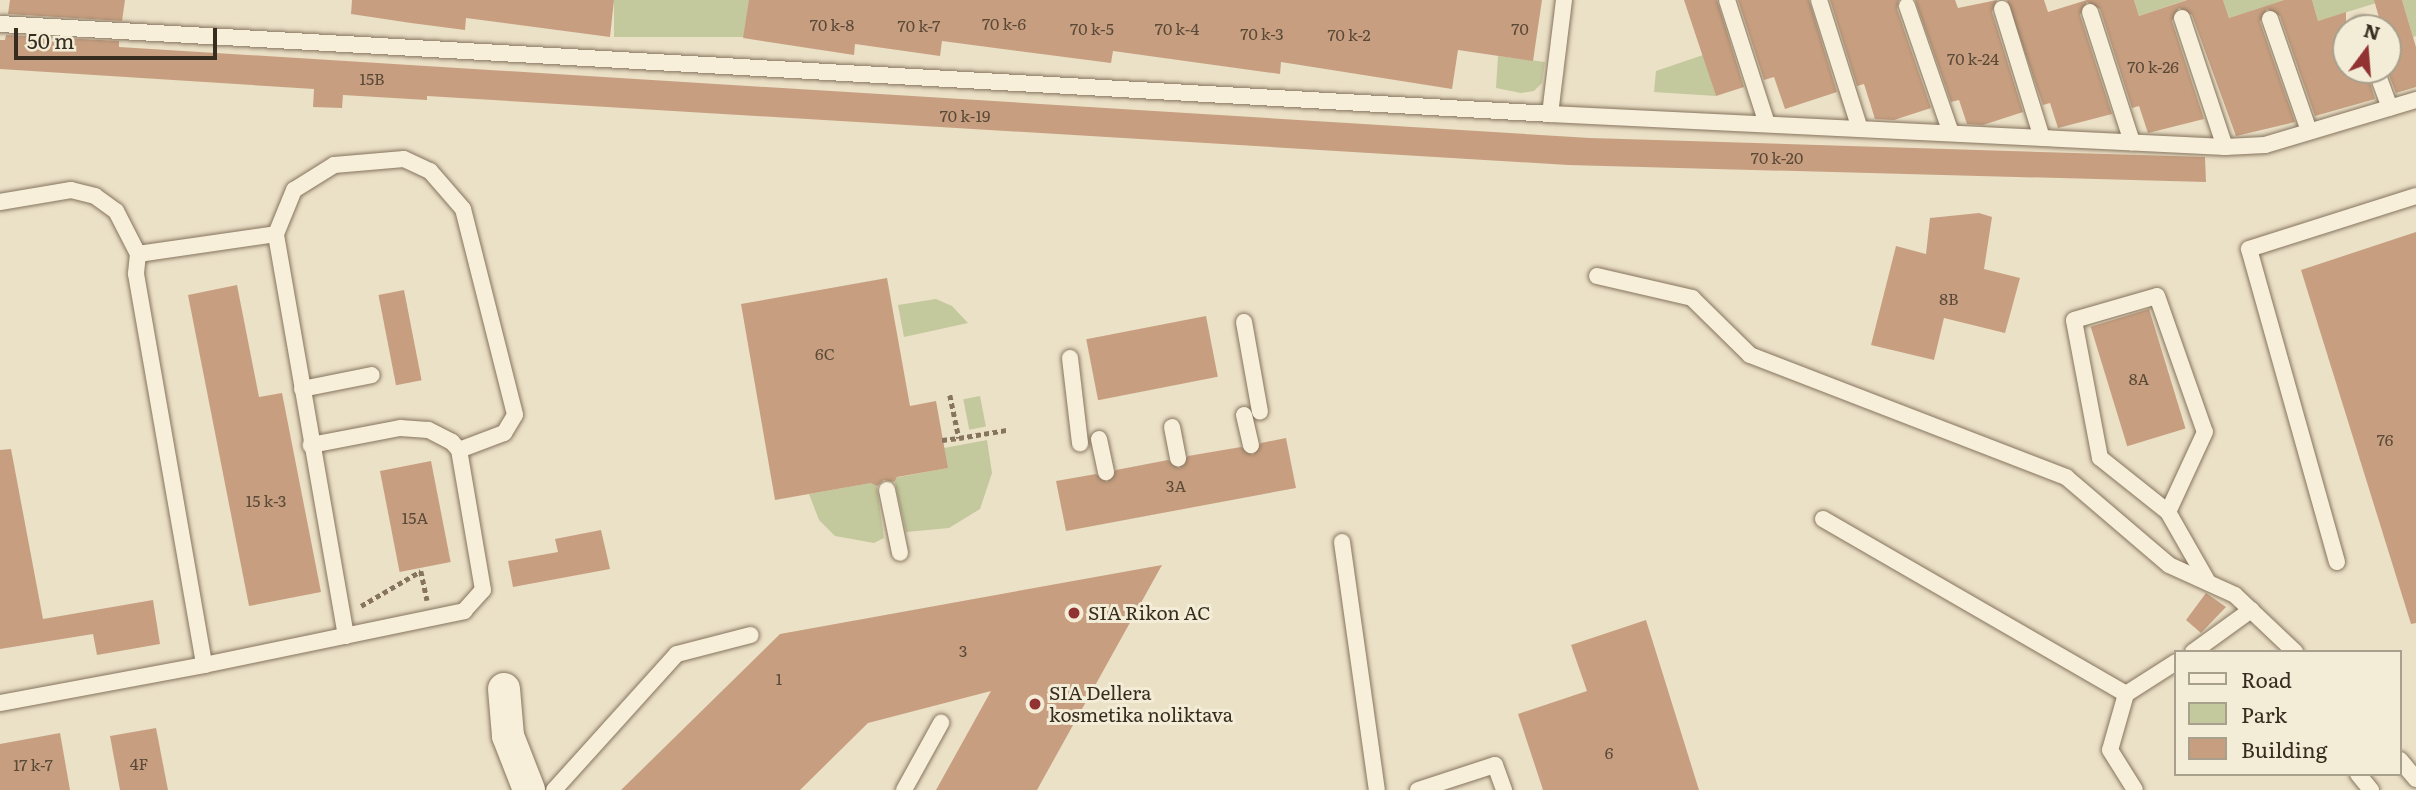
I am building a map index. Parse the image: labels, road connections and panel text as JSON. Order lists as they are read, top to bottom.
{
  "places": ["SIA Rikon AC", "SIA Dellera kosmetika noliktava"],
  "house_numbers": [
    "70 k-6",
    "70 k-8",
    "70 k-7",
    "70 k-5",
    "70 k-4",
    "70",
    "70 k-3",
    "70 k-2",
    "70 k-24",
    "70 k-26",
    "15B",
    "70 k-19",
    "70 k-20",
    "8B",
    "6C",
    "8A",
    "76",
    "3A",
    "15 k-3",
    "15A",
    "3",
    "1",
    "6",
    "4F",
    "17 k-7"
  ],
  "legend": ["Road", "Park", "Building"],
  "scale_bar": "50 m",
  "north": "top"
}
